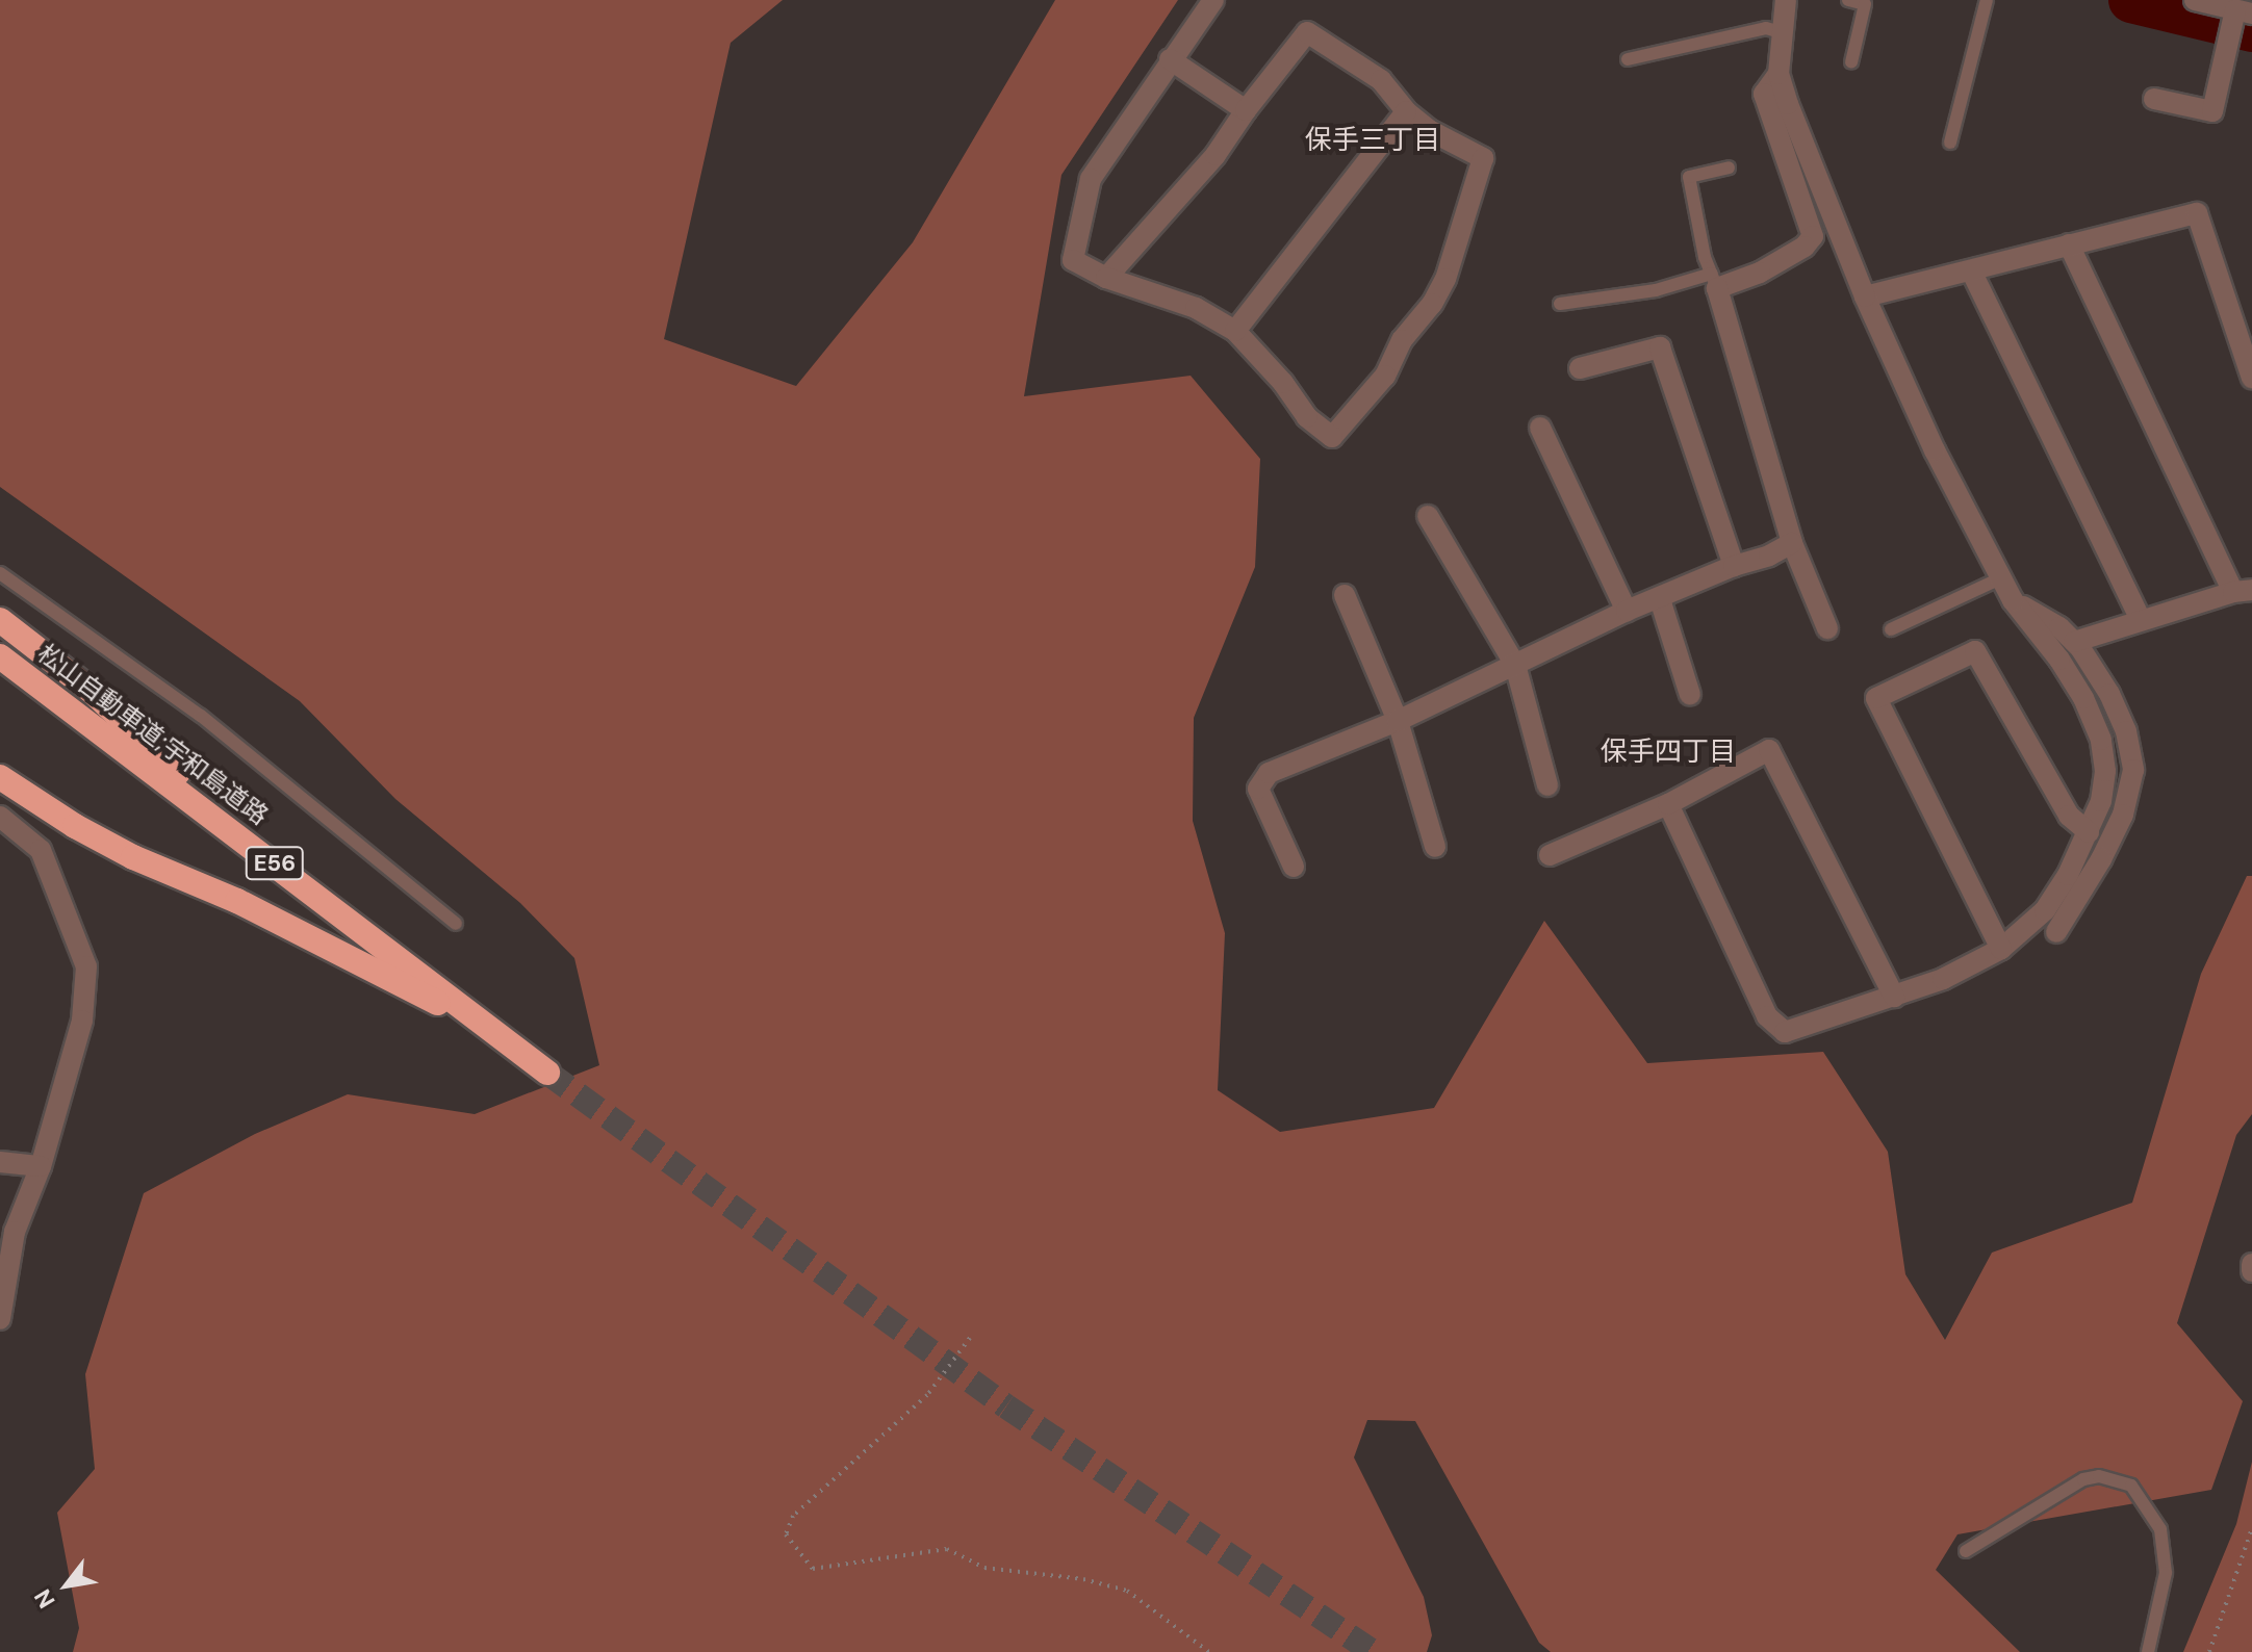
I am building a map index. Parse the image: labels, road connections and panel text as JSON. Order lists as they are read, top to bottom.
{
  "streets": {
    "highway": ["松山自動車道;宇和島道路", "E56"]
  },
  "districts": ["保手三丁目", "保手四丁目"],
  "north": "bottom left"
}
